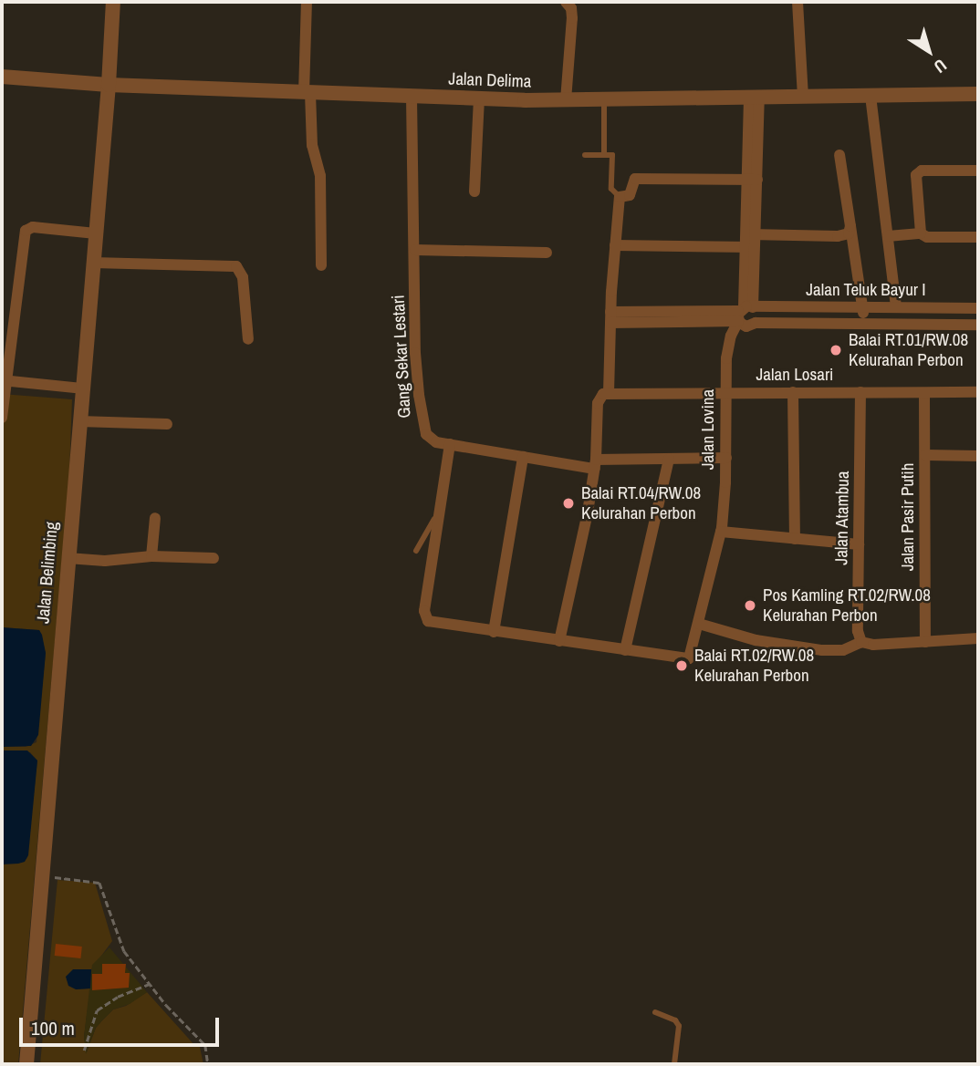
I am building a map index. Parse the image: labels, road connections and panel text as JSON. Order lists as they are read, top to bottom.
{
  "streets": {
    "street": [
      "Jalan Delima",
      "Jalan Teluk Bayur I",
      "Gang Sekar Lestari",
      "Jalan Losari",
      "Jalan Lovina",
      "Jalan Pasir Putih",
      "Jalan Atambua",
      "Jalan Belimbing"
    ]
  },
  "crossings": [
    ["Jalan Delima", "Gang Sekar Lestari"],
    ["Jalan Delima", "Jalan Belimbing"],
    ["Jalan Teluk Bayur I", "Jalan Lovina"],
    ["Jalan Losari", "Jalan Lovina"],
    ["Jalan Losari", "Jalan Pasir Putih"],
    ["Jalan Losari", "Jalan Atambua"]
  ],
  "places": [
    "Balai RT.01/RW.08 Kelurahan Perbon",
    "Balai RT.04/RW.08 Kelurahan Perbon",
    "Pos Kamling RT.02/RW.08 Kelurahan Perbon",
    "Balai RT.02/RW.08 Kelurahan Perbon"
  ],
  "scale_bar": "100 m",
  "north": "bottom right"
}
